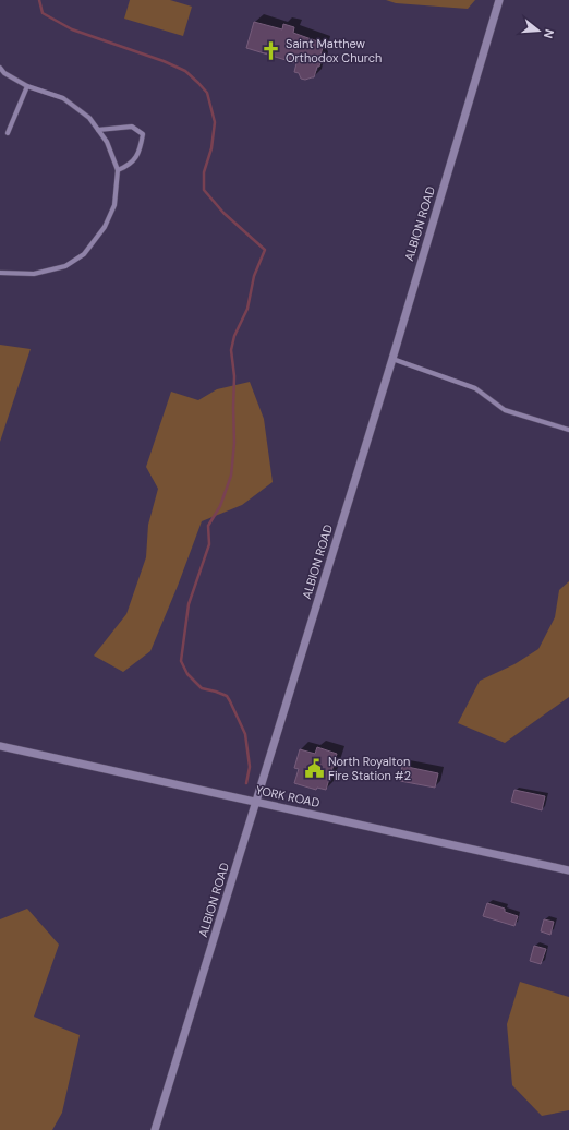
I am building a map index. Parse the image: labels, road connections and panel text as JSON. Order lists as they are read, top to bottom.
{
  "streets": {
    "street": ["ALBION ROAD", "YORK ROAD"]
  },
  "crossings": [
    ["ALBION ROAD", "YORK ROAD"]
  ],
  "places": {
    "church": ["Saint Matthew Orthodox Church"],
    "public building": ["North Royalton Fire Station #2"]
  },
  "north": "right"
}
